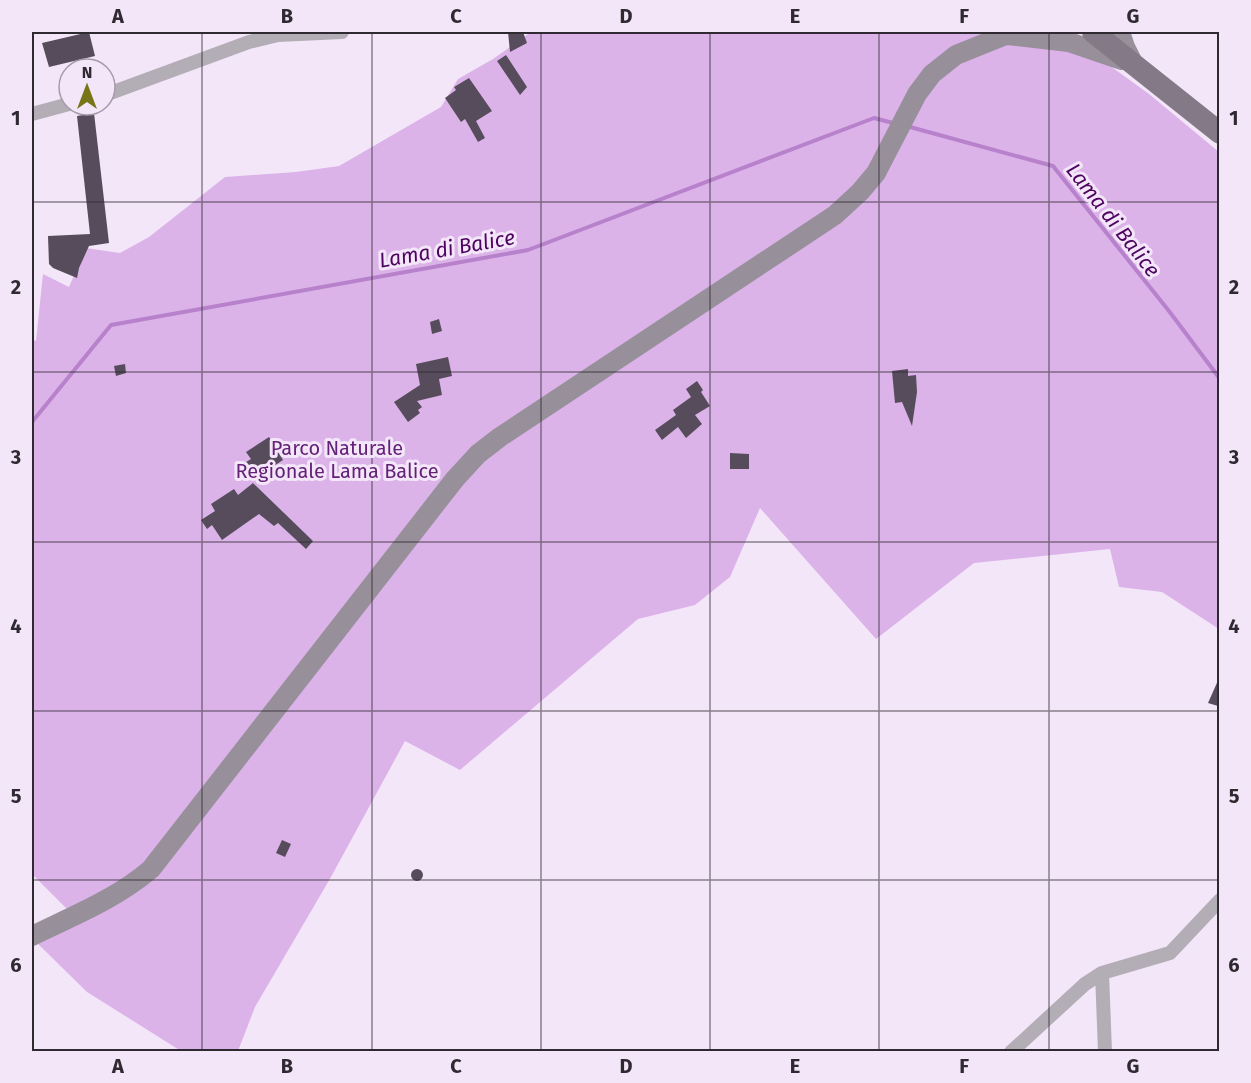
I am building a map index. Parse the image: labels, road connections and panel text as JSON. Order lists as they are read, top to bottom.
{
  "water": ["Lama di Balice"],
  "parks": ["Parco Naturale Regionale Lama Balice"],
  "north": "top",
  "grid": {
    "columns": [
      "A",
      "B",
      "C",
      "D",
      "E",
      "F",
      "G"
    ],
    "rows": [
      "1",
      "2",
      "3",
      "4",
      "5",
      "6"
    ]
  }
}
